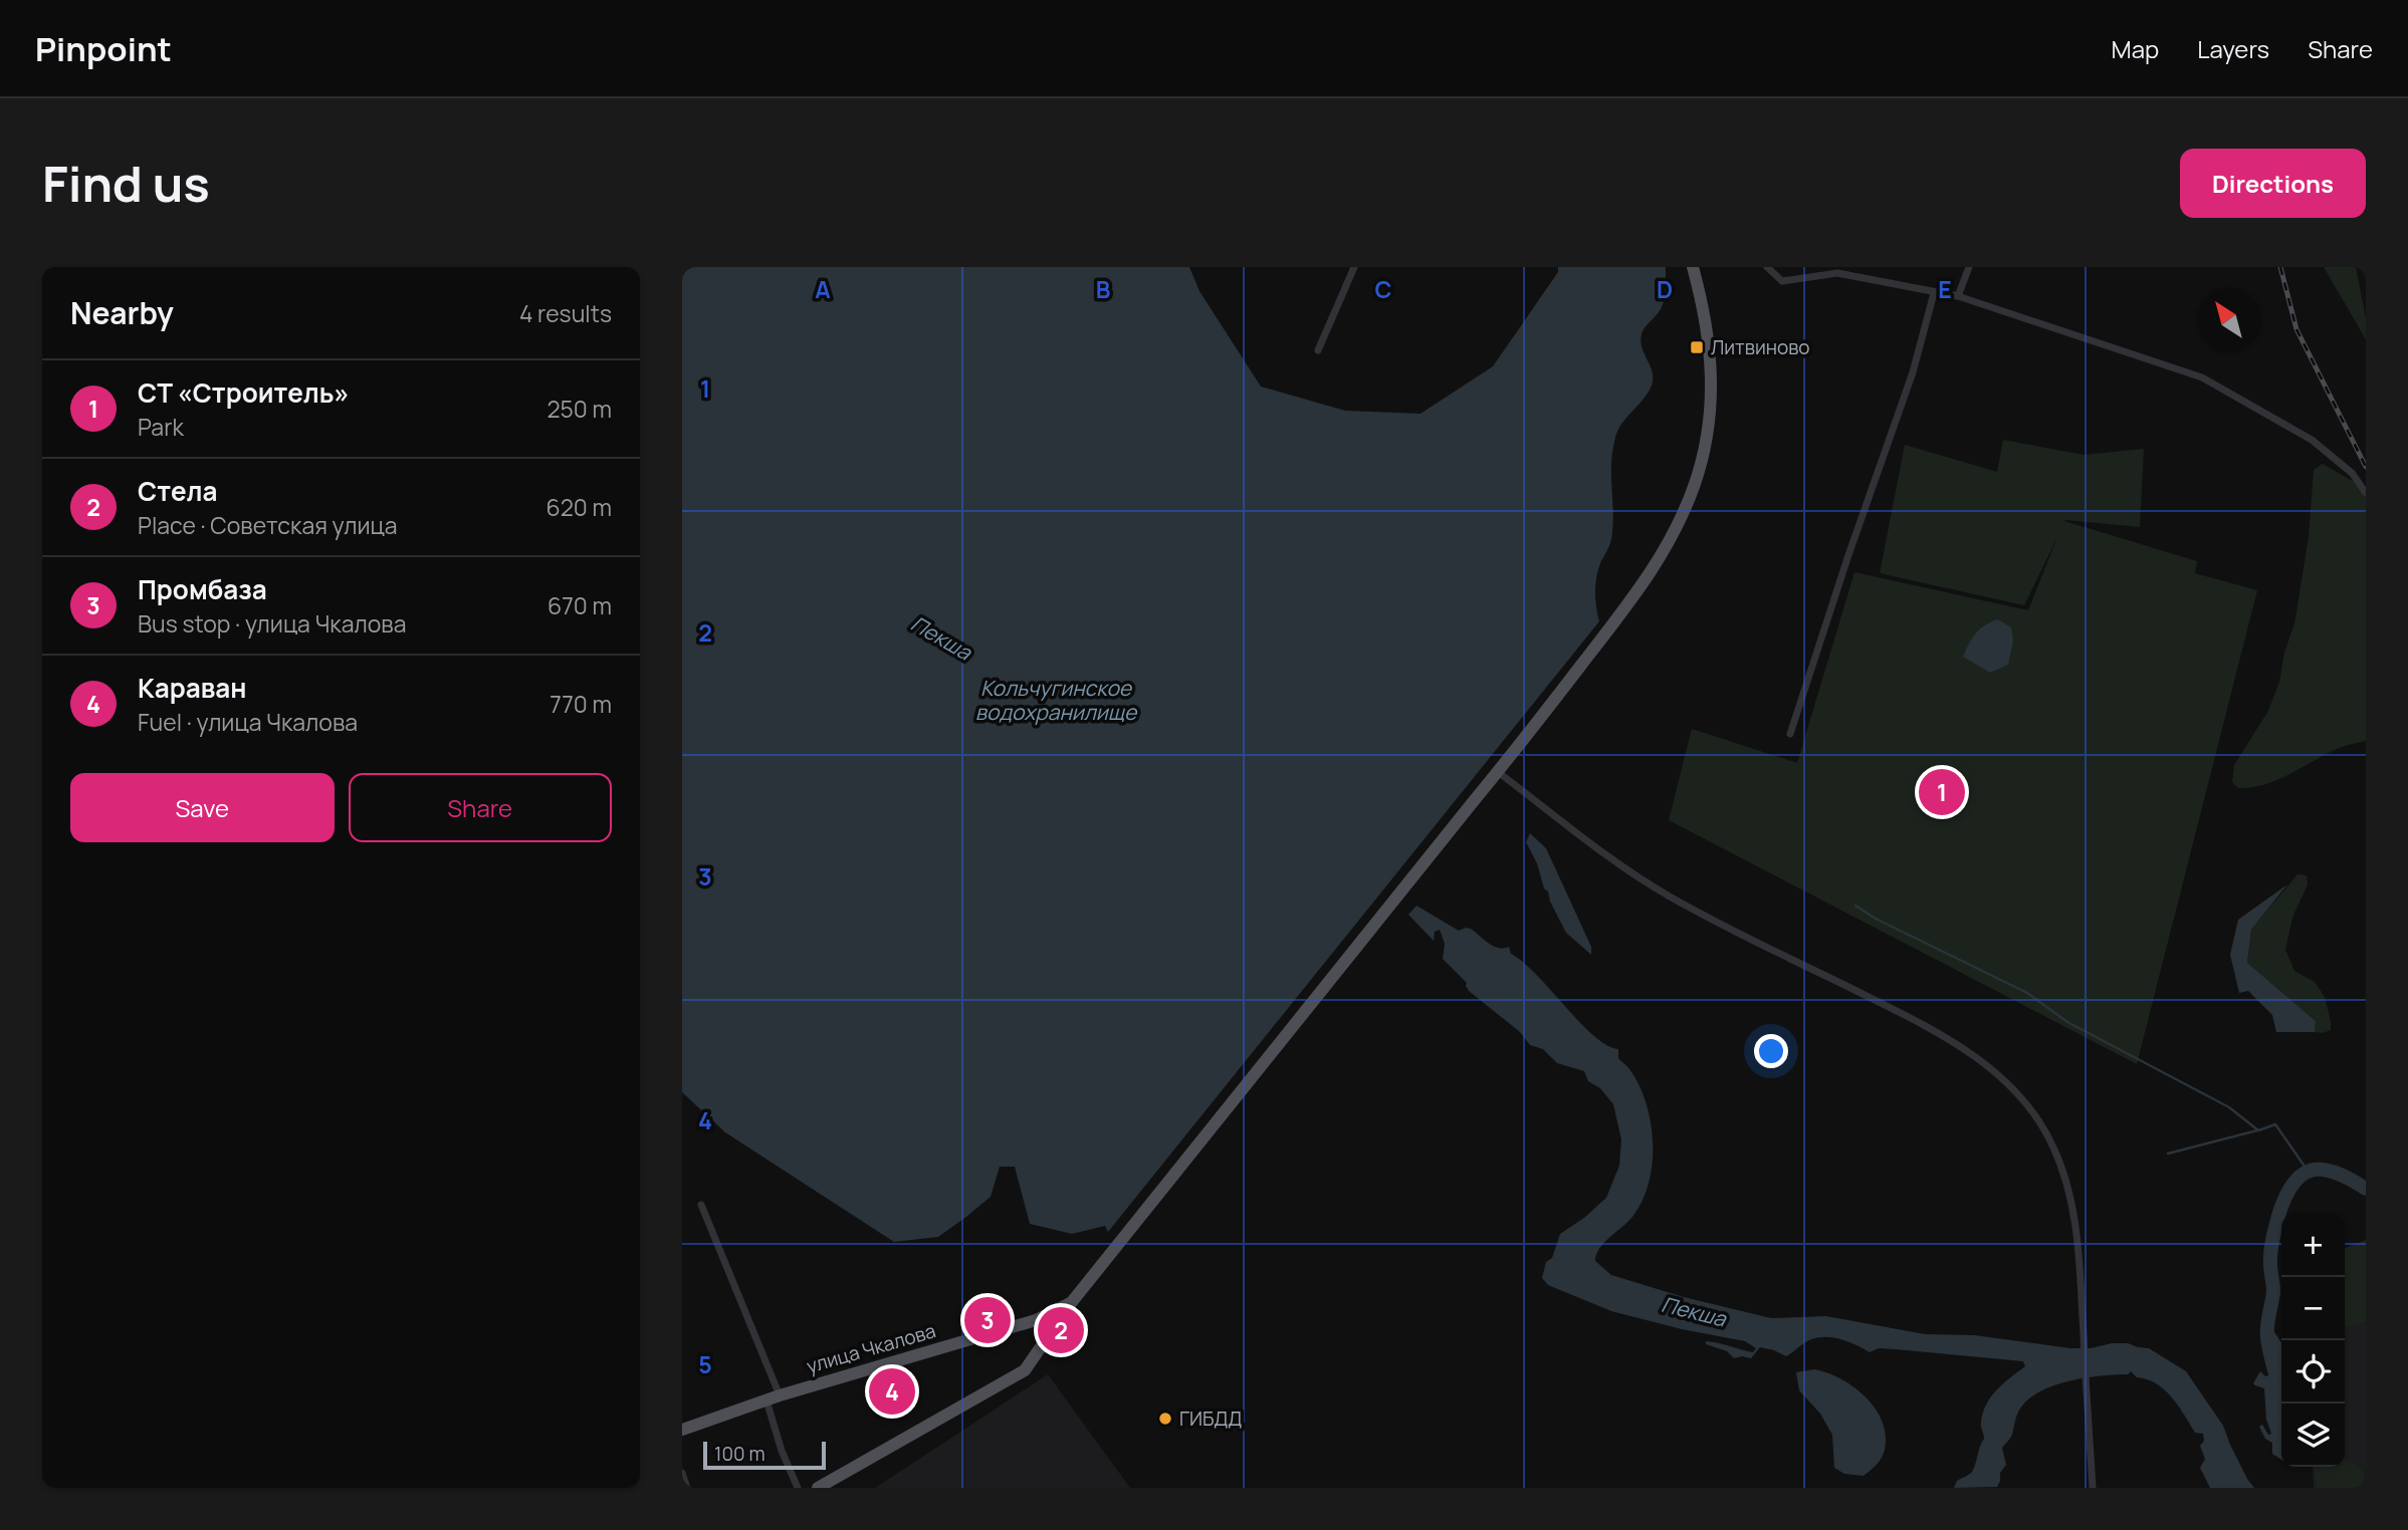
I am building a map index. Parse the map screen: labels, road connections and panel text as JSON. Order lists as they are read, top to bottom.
{
  "streets": {
    "main road": ["улица Чкалова"]
  },
  "water": ["Пекша", "Кольчугинское водохранилище"],
  "places": {
    "transit": ["Литвиново"],
    "other": ["ГИБДД"]
  },
  "scale_bar": "100 m",
  "north": "top left",
  "page": {
    "header": "Pinpoint",
    "nav": ["Map", "Layers", "Share"],
    "buttons": [
      "Directions",
      ["Save", "Share"]
    ],
    "title": "Find us",
    "heading": ["Nearby", "4 results"],
    "list": [
      {
        "mark": "1",
        "name": "СТ «Строитель»",
        "note": "Park",
        "value": "250 m"
      },
      {
        "mark": "2",
        "name": "Стела",
        "note": "Place · Советская улица",
        "value": "620 m"
      },
      {
        "mark": "3",
        "name": "Промбаза",
        "note": "Bus stop · улица Чкалова",
        "value": "670 m"
      },
      {
        "mark": "4",
        "name": "Караван",
        "note": "Fuel · улица Чкалова",
        "value": "770 m"
      }
    ],
    "pins": [
      "1",
      "3",
      "2",
      "4"
    ],
    "map_buttons": ["+", "−"],
    "scale": "100 m"
  },
  "grid": {
    "columns": [
      "A",
      "B",
      "C",
      "D",
      "E"
    ],
    "rows": [
      "1",
      "2",
      "3",
      "4",
      "5"
    ]
  }
}
